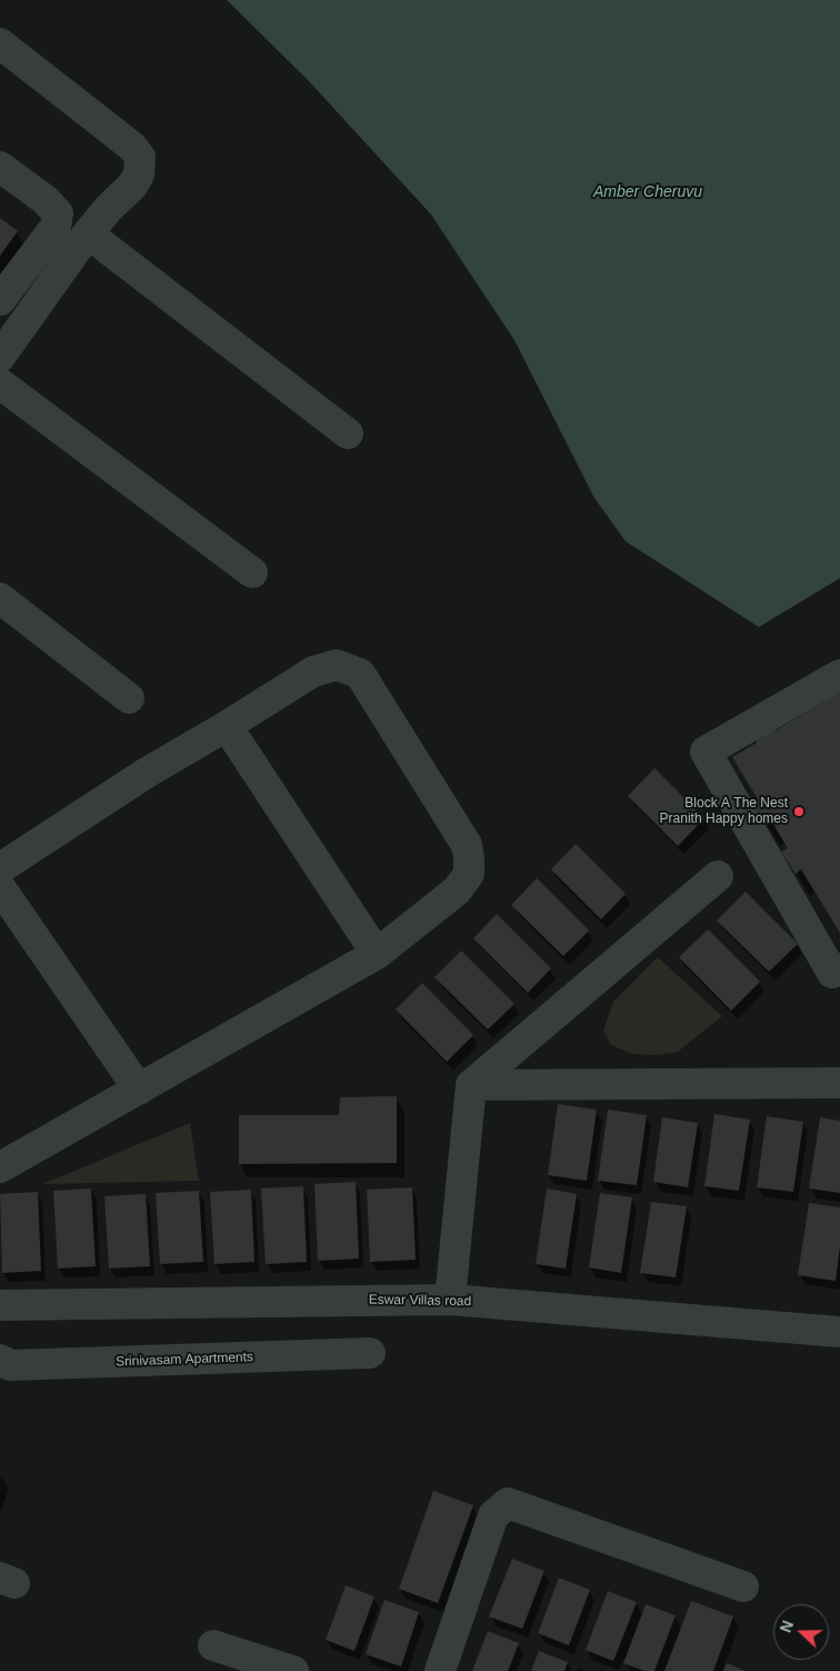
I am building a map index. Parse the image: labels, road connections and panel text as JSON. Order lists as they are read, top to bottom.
{
  "streets": {
    "street": ["Eswar Villas road", "Srinivasam Apartments"]
  },
  "water": ["Amber Cheruvu"],
  "places": ["Block A The Nest Pranith Happy homes"],
  "north": "left"
}
